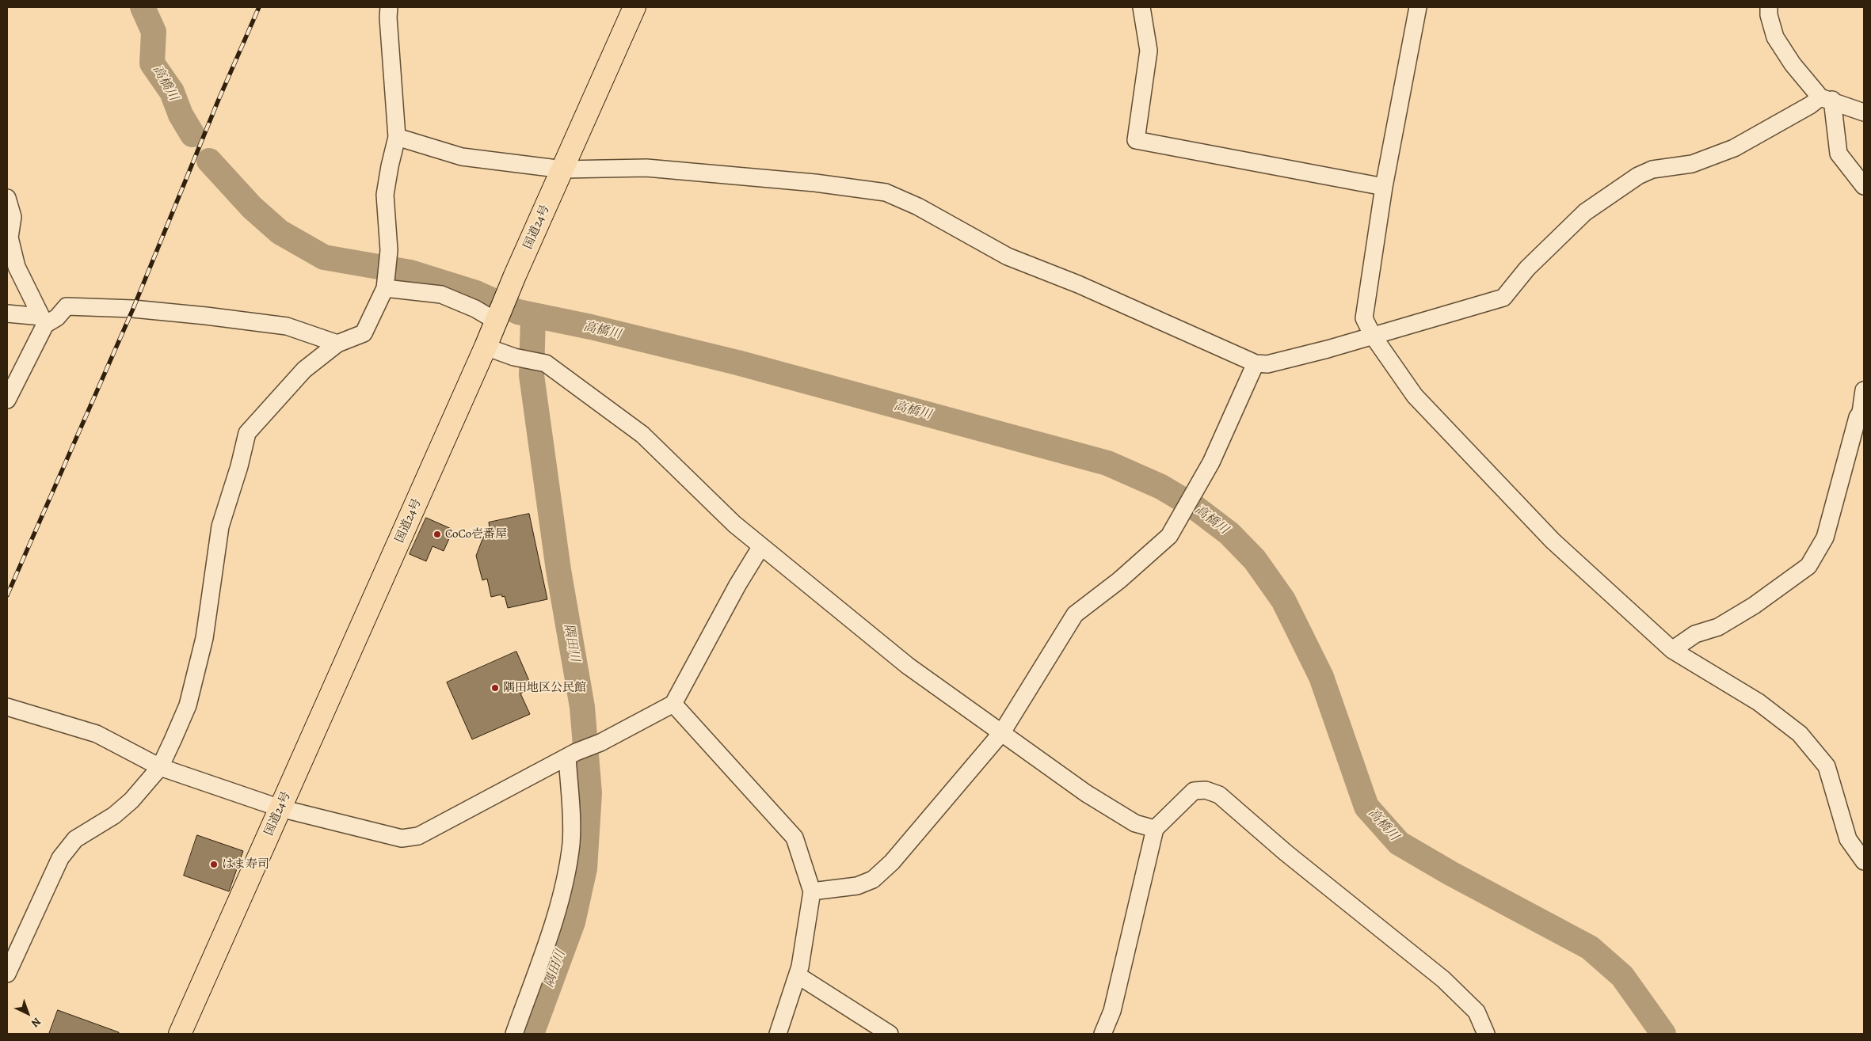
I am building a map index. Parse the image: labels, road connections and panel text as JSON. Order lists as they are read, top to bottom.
{
  "streets": {
    "highway": ["国道24号"]
  },
  "water": ["高橋川", "隅田川"],
  "places": ["CoCo壱番屋", "隅田地区公民館", "はま寿司"],
  "north": "bottom right"
}
